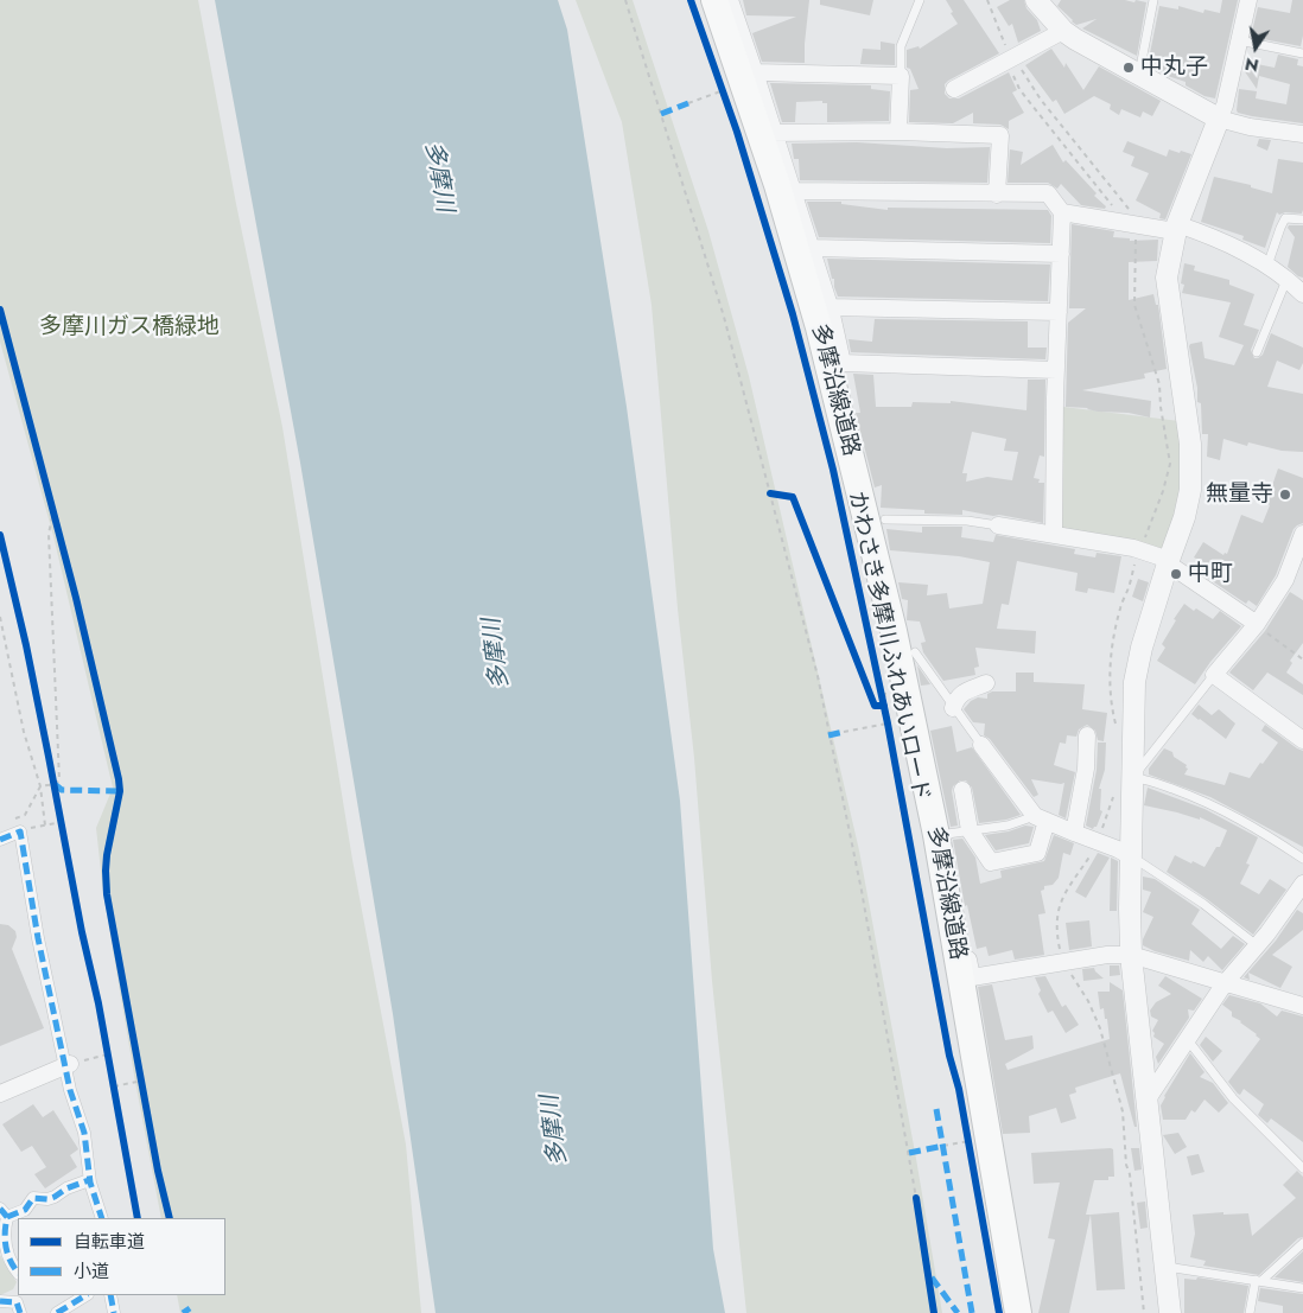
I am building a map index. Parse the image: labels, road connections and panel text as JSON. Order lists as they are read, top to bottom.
{
  "streets": {
    "main road": ["多摩沿線道路"],
    "cycle path": ["かわさき多摩川ふれあいロード"]
  },
  "water": ["多摩川"],
  "parks": ["多摩川ガス橋緑地"],
  "places": ["中丸子", "無量寺", "中町"],
  "legend": ["自転車道", "小道"],
  "north": "bottom"
}
